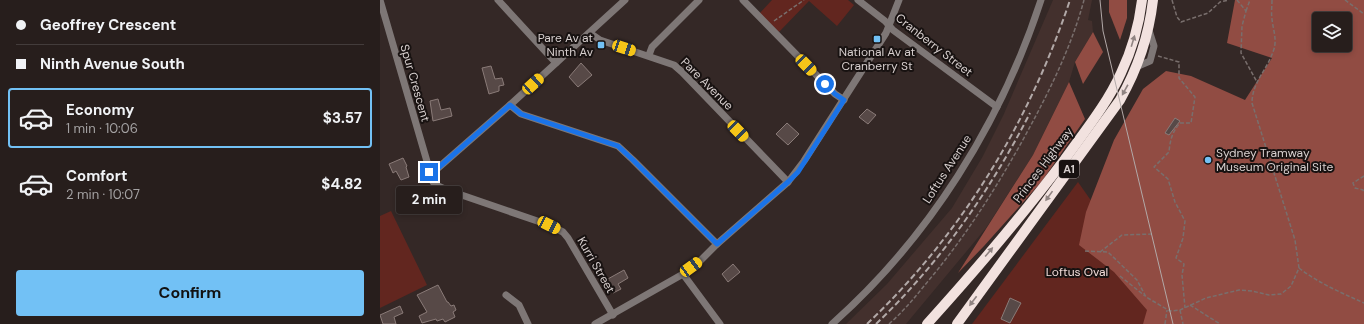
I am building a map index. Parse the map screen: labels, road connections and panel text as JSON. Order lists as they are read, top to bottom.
{
  "streets": {
    "highway": ["Princes Highway", "A1"],
    "street": [
      "Cranberry Street",
      "Spur Crescent",
      "Pare Avenue",
      "Loftus Avenue",
      "Kurri Street"
    ]
  },
  "crossings": [
    ["Cranberry Street", "Loftus Avenue"],
    ["Spur Crescent", "Kurri Street"]
  ],
  "parks": ["Loftus Oval"],
  "places": {
    "transit": ["National Av at Cranberry St", "Pare Av at Ninth Av"],
    "other": ["Sydney Tramway Museum Original Site"]
  },
  "page": {
    "banner": ["Geoffrey Crescent", "Ninth Avenue South"],
    "list": [
      {
        "name": "Economy",
        "note": "1 min · 10:06",
        "value": "$3.57"
      },
      {
        "name": "Comfort",
        "note": "2 min · 10:07",
        "value": "$4.82"
      }
    ],
    "bubble": "2 min",
    "buttons": "Confirm"
  }
}
